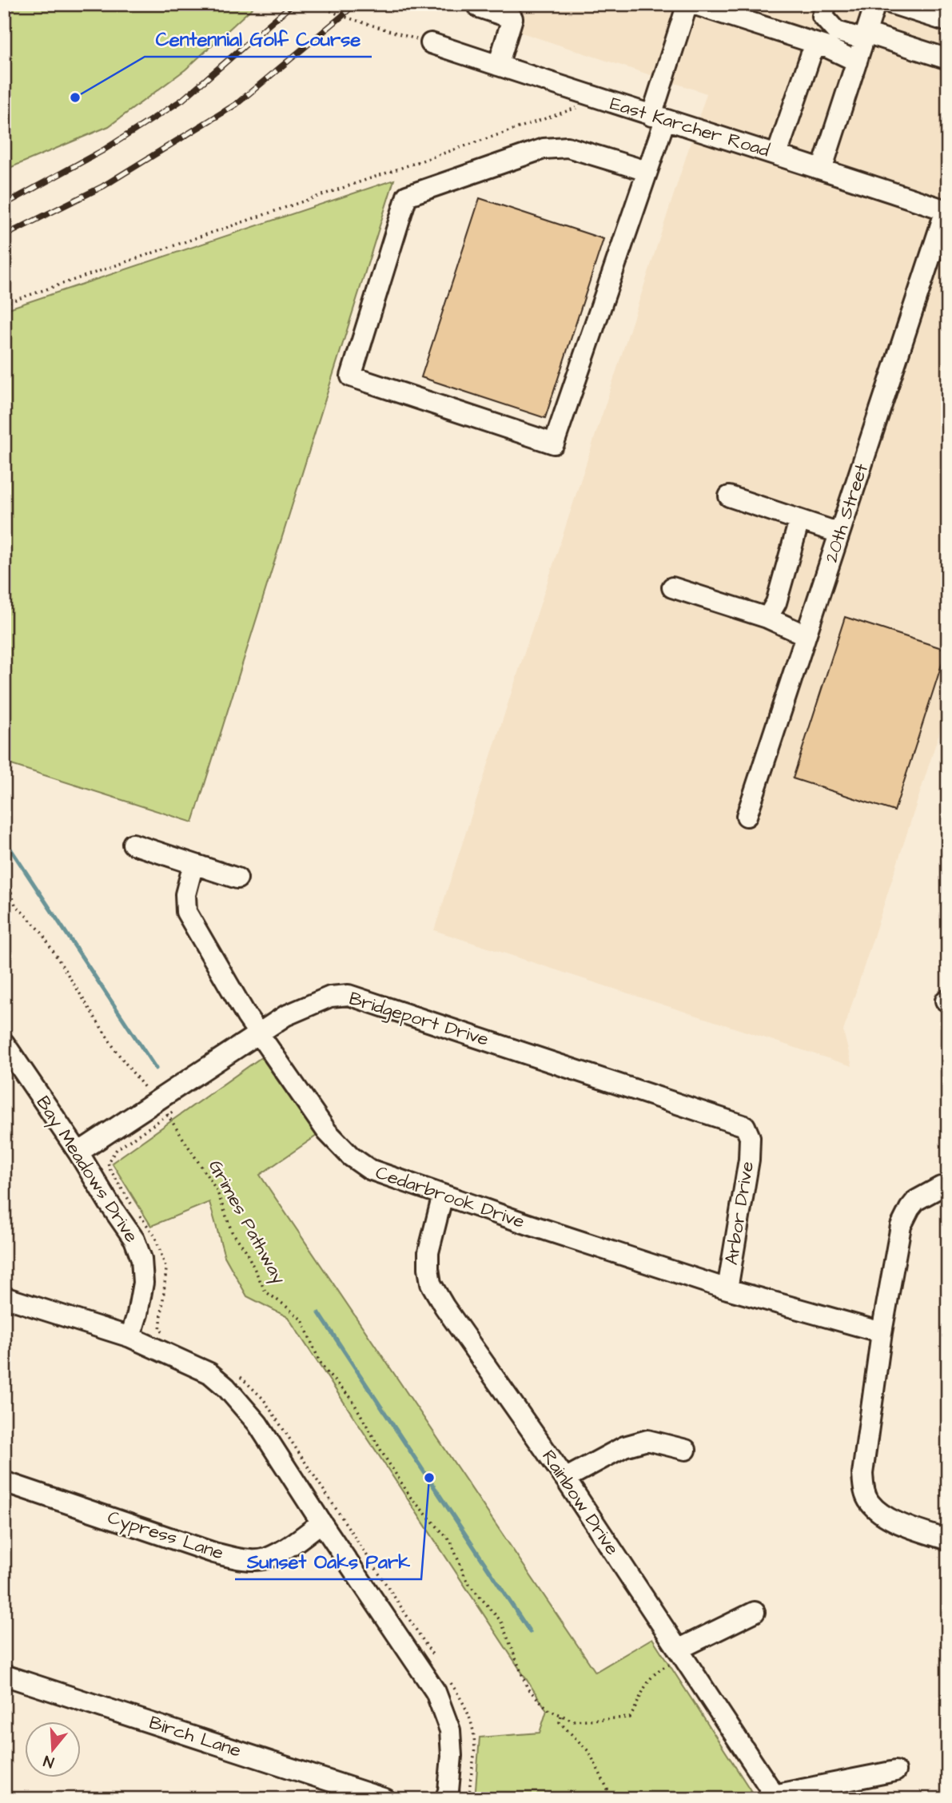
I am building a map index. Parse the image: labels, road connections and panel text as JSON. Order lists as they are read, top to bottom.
{
  "streets": {
    "street": [
      "East Karcher Road",
      "20th Street",
      "Bridgeport Drive",
      "Bay Meadows Drive",
      "Cedarbrook Drive",
      "Arbor Drive",
      "Rainbow Drive",
      "Cypress Lane",
      "Birch Lane"
    ],
    "path": ["Grimes Pathway"]
  },
  "crossings": [
    ["East Karcher Road", "20th Street"],
    ["Bridgeport Drive", "Bay Meadows Drive"],
    ["Bridgeport Drive", "Cedarbrook Drive"],
    ["Bridgeport Drive", "Arbor Drive"],
    ["Bridgeport Drive", "Grimes Pathway"],
    ["Cedarbrook Drive", "Arbor Drive"],
    ["Cedarbrook Drive", "Rainbow Drive"],
    ["Grimes Pathway", "Rainbow Drive"]
  ],
  "places": ["Centennial Golf Course", "Sunset Oaks Park"],
  "north": "bottom"
}
